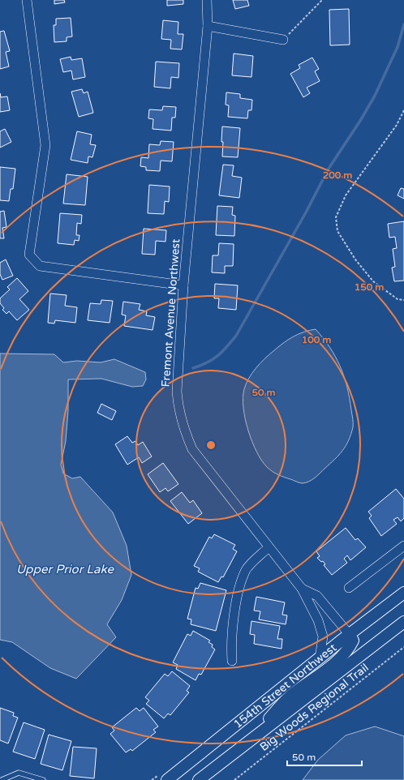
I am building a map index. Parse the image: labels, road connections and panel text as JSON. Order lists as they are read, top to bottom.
{
  "streets": {
    "street": ["Fremont Avenue Northwest", "154th Street Northwest"],
    "path": ["Big Woods Regional Trail"]
  },
  "crossings": [
    ["Fremont Avenue Northwest", "154th Street Northwest"]
  ],
  "water": ["Upper Prior Lake"],
  "scale_bar": "50 m",
  "rings": [
    "200 m",
    "150 m",
    "100 m",
    "50 m"
  ]
}
